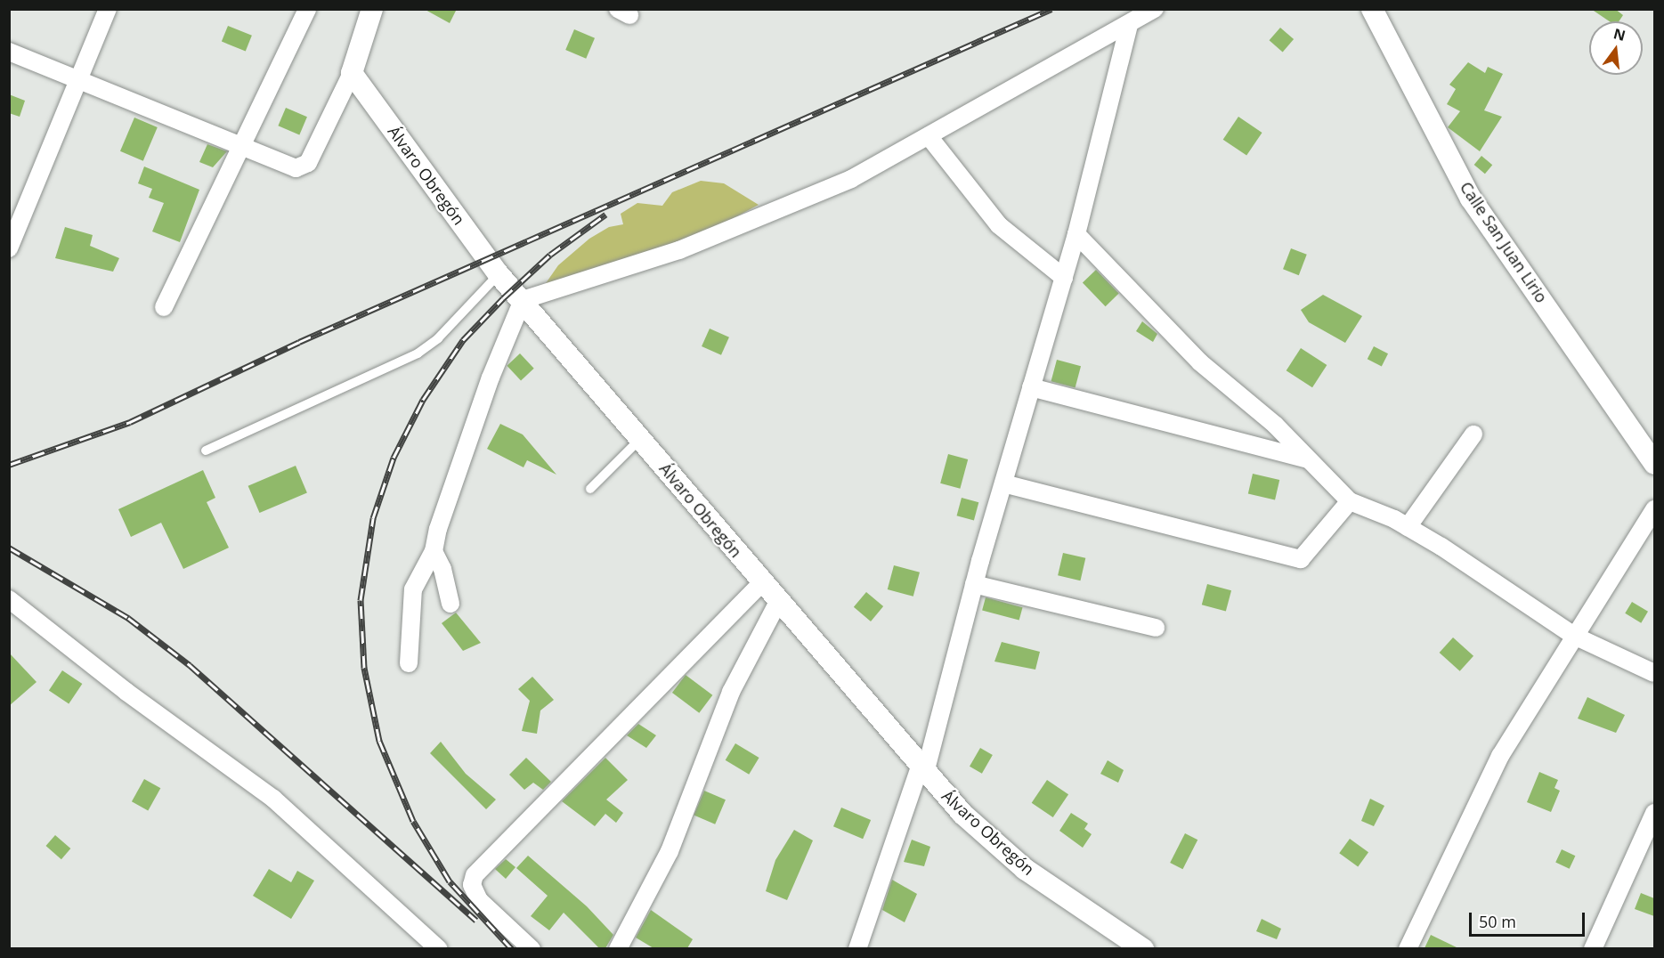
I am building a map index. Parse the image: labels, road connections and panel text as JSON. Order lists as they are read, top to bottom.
{
  "streets": {
    "street": ["Álvaro Obregón", "Calle San Juan Lirio"]
  },
  "scale_bar": "50 m",
  "north": "top"
}
